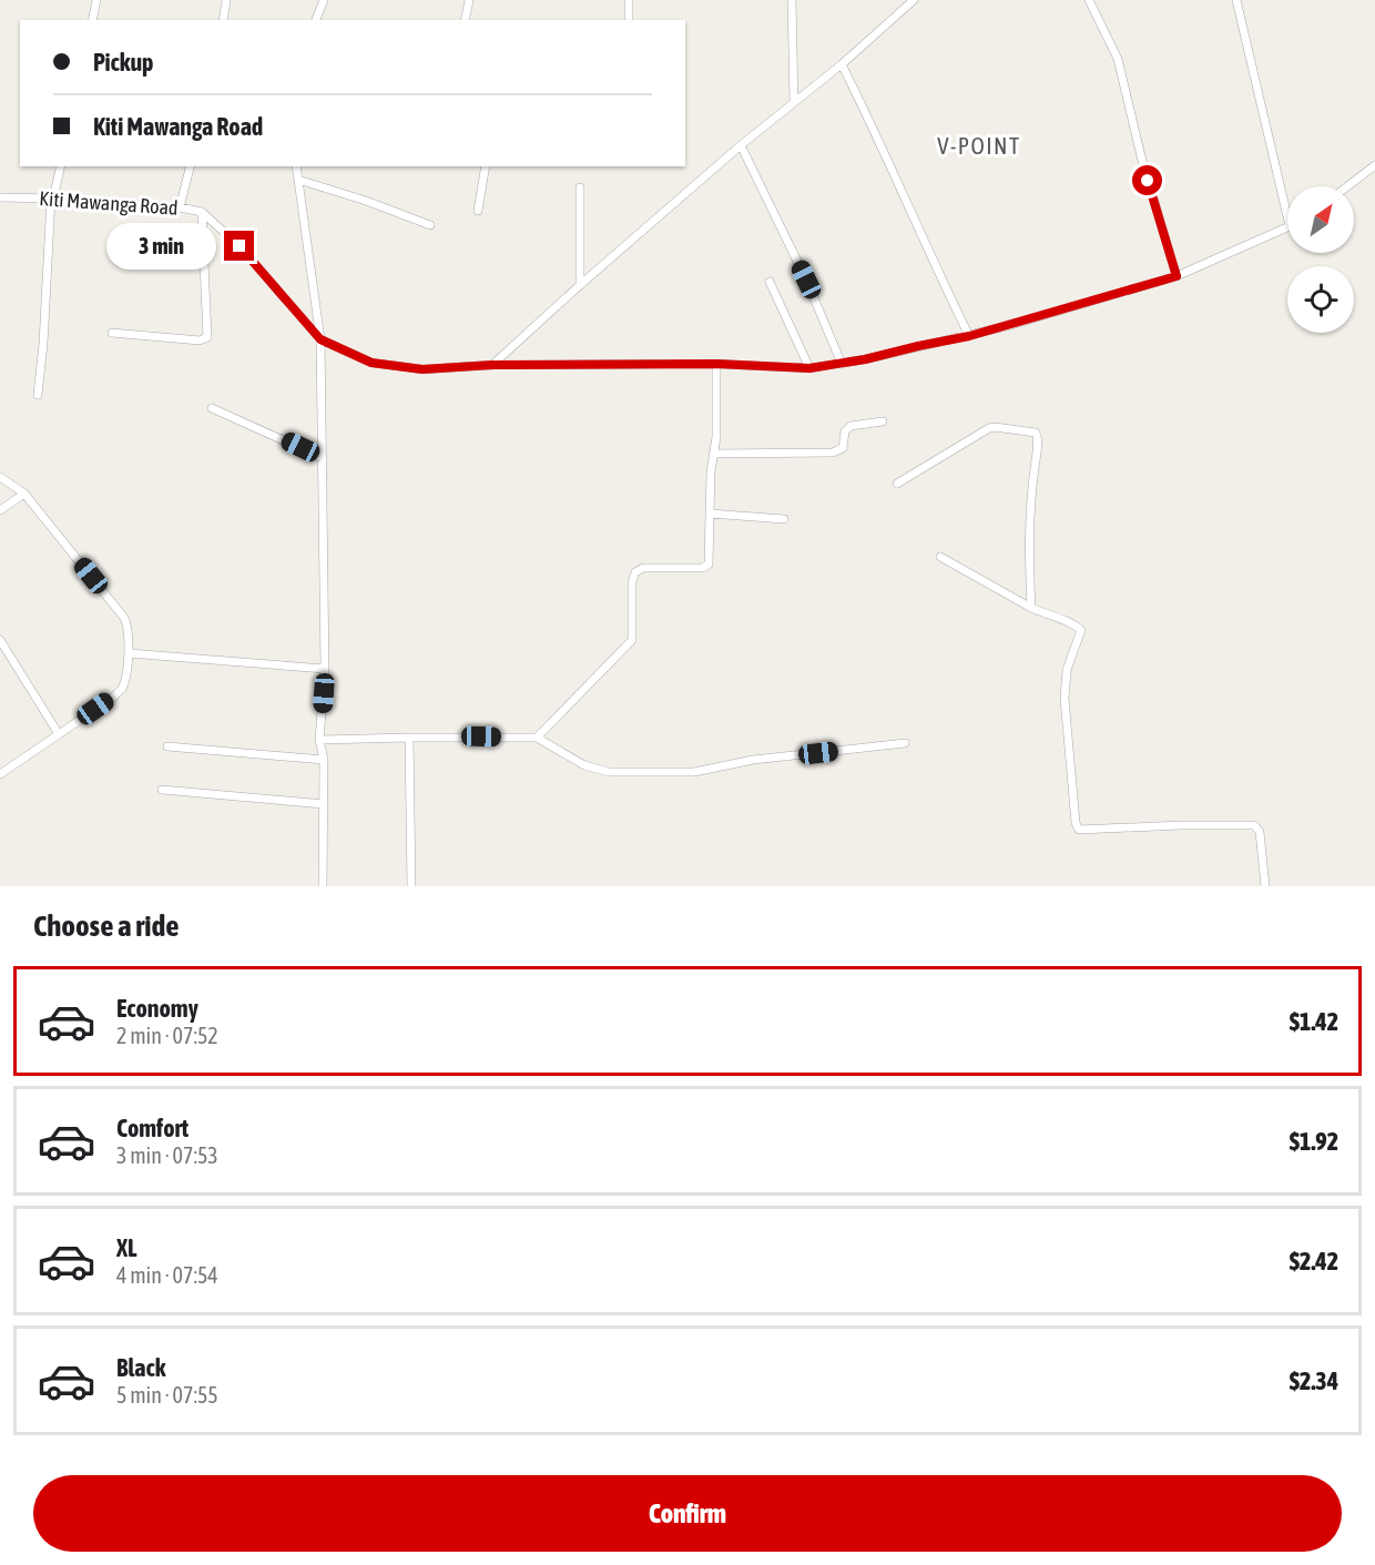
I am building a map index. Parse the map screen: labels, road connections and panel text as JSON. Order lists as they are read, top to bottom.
{
  "streets": {
    "street": ["Kiti Mawanga Road"]
  },
  "districts": ["V-POINT"],
  "north": "top right",
  "page": {
    "banner": ["Pickup", "Kiti Mawanga Road"],
    "bubble": "3 min",
    "heading": "Choose a ride",
    "list": [
      {
        "name": "Economy",
        "note": "2 min · 07:52",
        "value": "$1.42"
      },
      {
        "name": "Comfort",
        "note": "3 min · 07:53",
        "value": "$1.92"
      },
      {
        "name": "XL",
        "note": "4 min · 07:54",
        "value": "$2.42"
      },
      {
        "name": "Black",
        "note": "5 min · 07:55",
        "value": "$2.34"
      }
    ],
    "buttons": "Confirm"
  }
}
